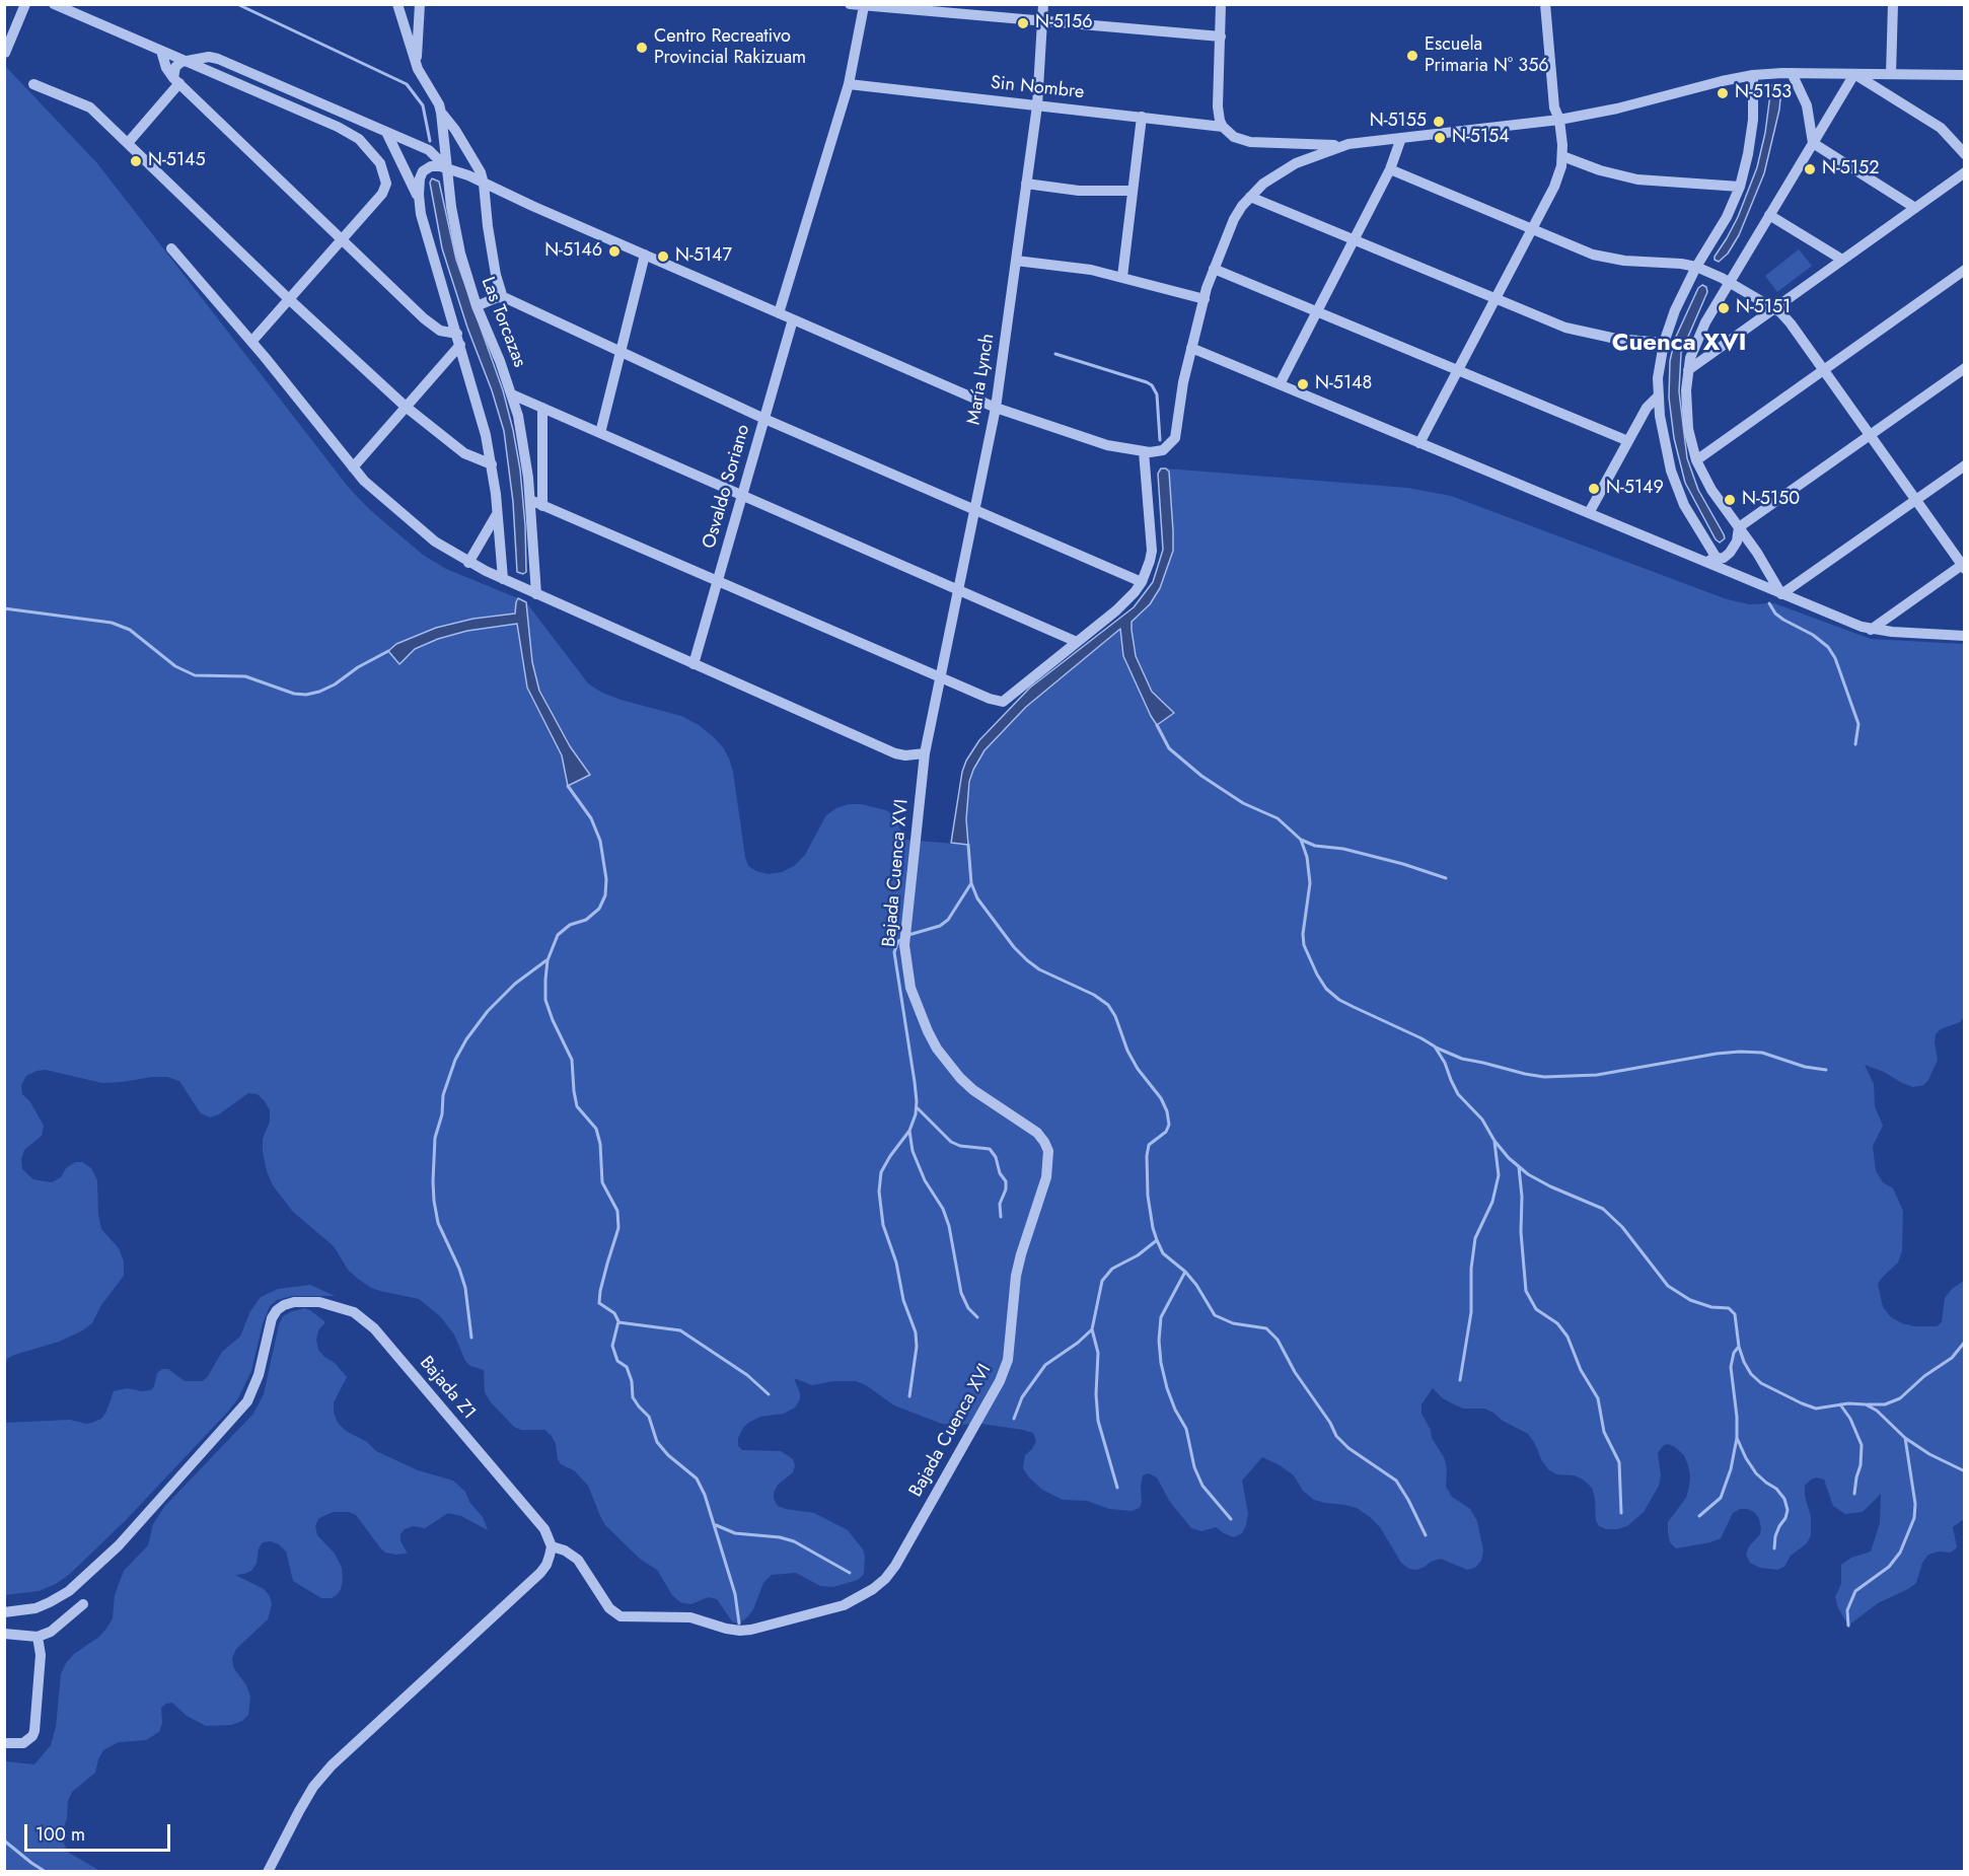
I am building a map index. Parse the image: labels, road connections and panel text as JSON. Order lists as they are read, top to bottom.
{
  "streets": {
    "street": [
      "Sin Nombre",
      "Las Torcazas",
      "María Lynch",
      "Osvaldo Soriano",
      "Bajada Cuenca XVI",
      "Bajada Z1"
    ]
  },
  "crossings": [
    ["Sin Nombre", "María Lynch"],
    ["María Lynch", "Bajada Cuenca XVI"],
    ["Bajada Cuenca XVI", "Bajada Z1"]
  ],
  "districts": ["Cuenca XVI"],
  "places": [
    "N-5156",
    "Centro Recreativo Provincial Rakizuam",
    "Escuela Primaria N° 356",
    "N-5153",
    "N-5155",
    "N-5154",
    "N-5145",
    "N-5152",
    "N-5146",
    "N-5147",
    "N-5151",
    "N-5148",
    "N-5149",
    "N-5150"
  ],
  "scale_bar": "100 m"
}
